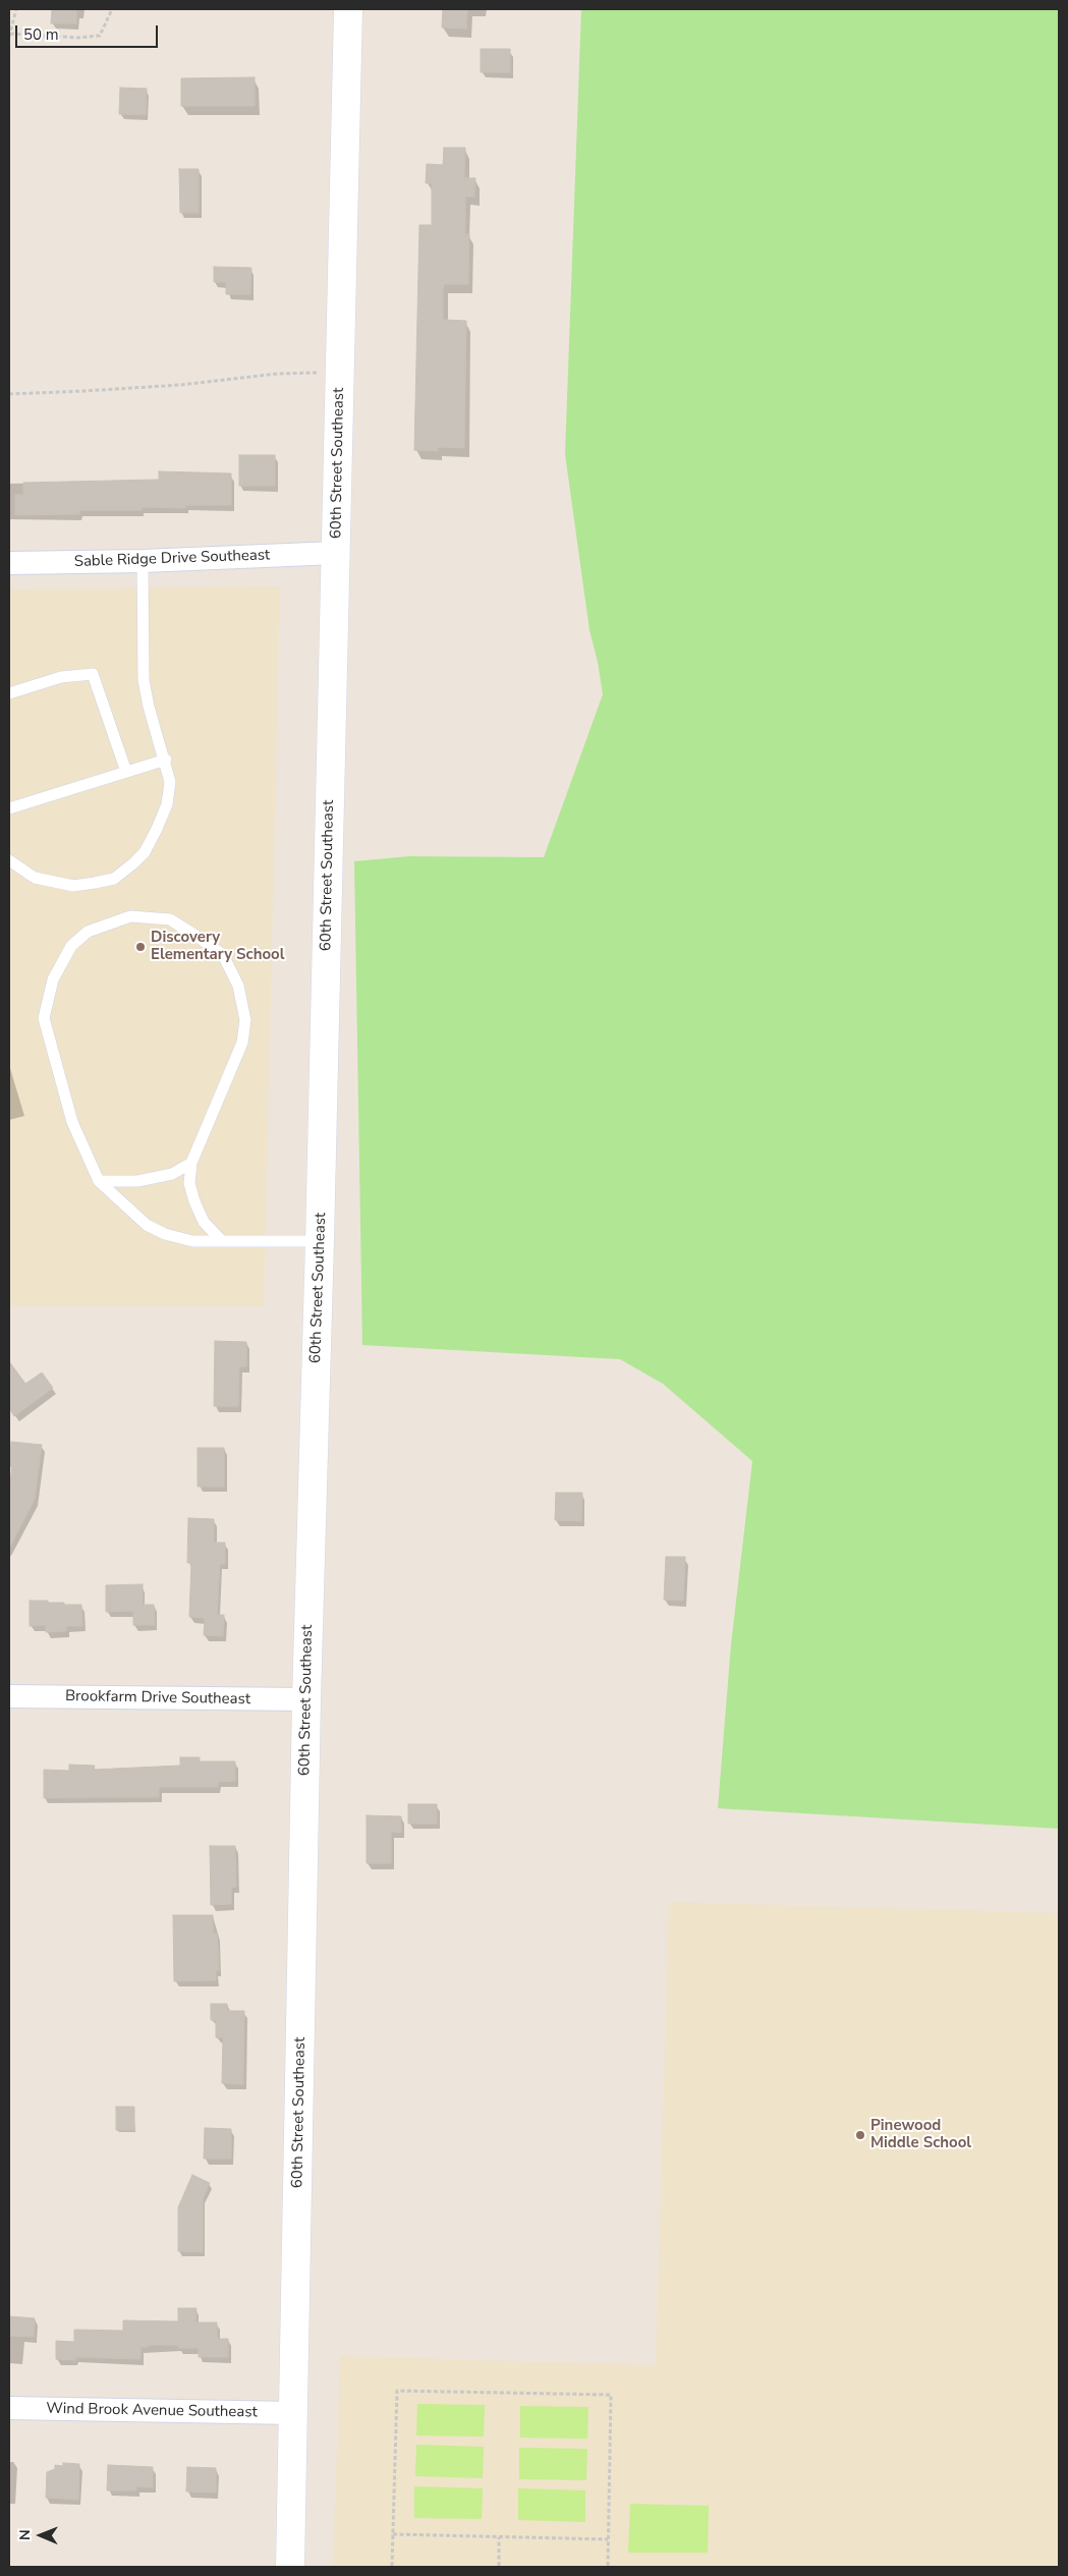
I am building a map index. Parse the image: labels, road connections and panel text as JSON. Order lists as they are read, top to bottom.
{
  "streets": {
    "main road": ["60th Street Southeast"],
    "street": ["Sable Ridge Drive Southeast", "Brookfarm Drive Southeast", "Wind Brook Avenue Southeast"]
  },
  "crossings": [
    ["60th Street Southeast", "Sable Ridge Drive Southeast"],
    ["60th Street Southeast", "Brookfarm Drive Southeast"],
    ["60th Street Southeast", "Wind Brook Avenue Southeast"]
  ],
  "places": ["Discovery Elementary School", "Pinewood Middle School"],
  "scale_bar": "50 m",
  "north": "left"
}
